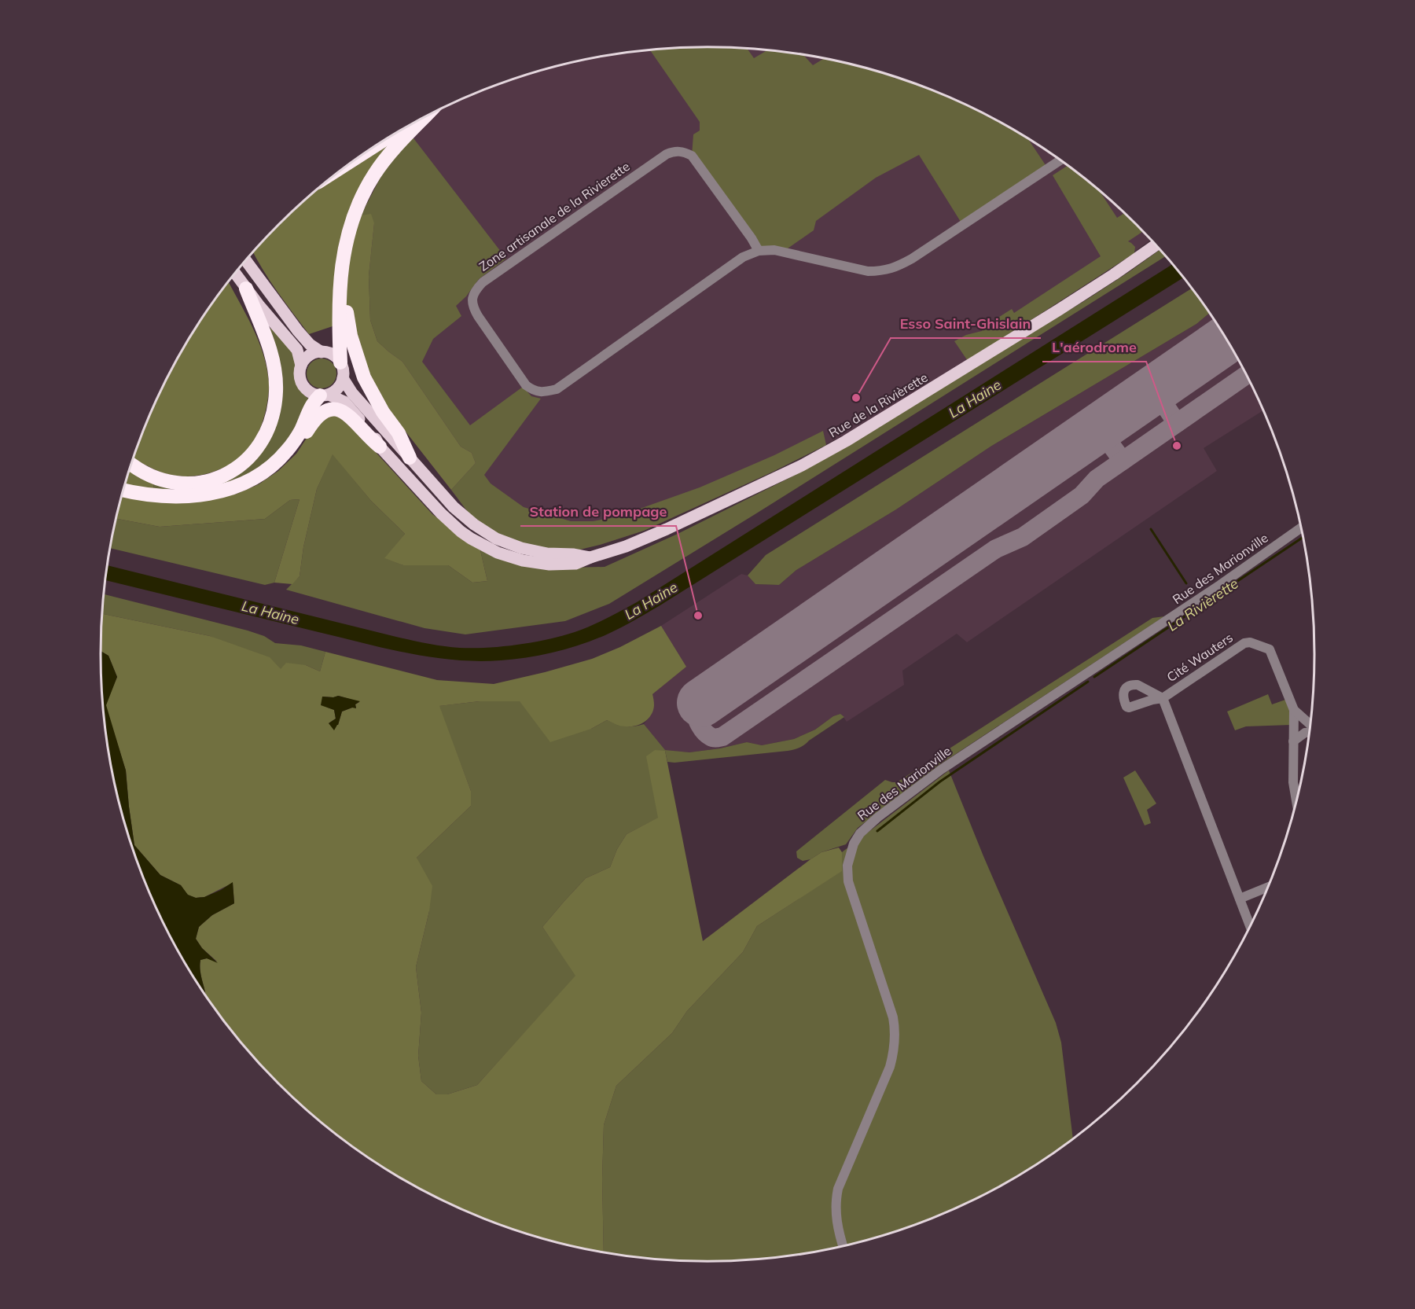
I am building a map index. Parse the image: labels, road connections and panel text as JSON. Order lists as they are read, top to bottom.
{
  "streets": {
    "main road": ["Rue de la Rivièrette"],
    "street": ["Zone artisanale de la Rivierette", "Rue des Marionville", "Cité Wauters"]
  },
  "water": ["La Haine", "La Rivièrette"],
  "places": ["Esso Saint-Ghislain", "L'aérodrome", "Station de pompage"]
}
